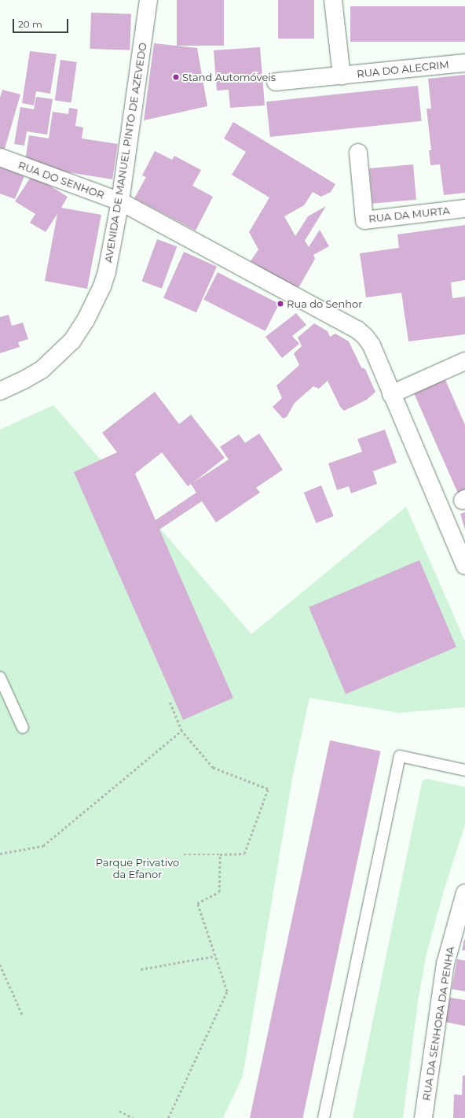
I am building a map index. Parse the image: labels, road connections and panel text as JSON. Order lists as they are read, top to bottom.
{
  "streets": {
    "street": [
      "RUA DO ALECRIM",
      "AVENIDA DE MANUEL PINTO DE AZEVEDO",
      "RUA DO SENHOR",
      "RUA DA MURTA",
      "RUA DA SENHORA DA PENHA"
    ]
  },
  "crossings": [
    ["AVENIDA DE MANUEL PINTO DE AZEVEDO", "RUA DO SENHOR"]
  ],
  "parks": ["Parque Privativo da Efanor"],
  "places": ["Stand Automóveis", "Rua do Senhor"],
  "scale_bar": "20 m"
}
